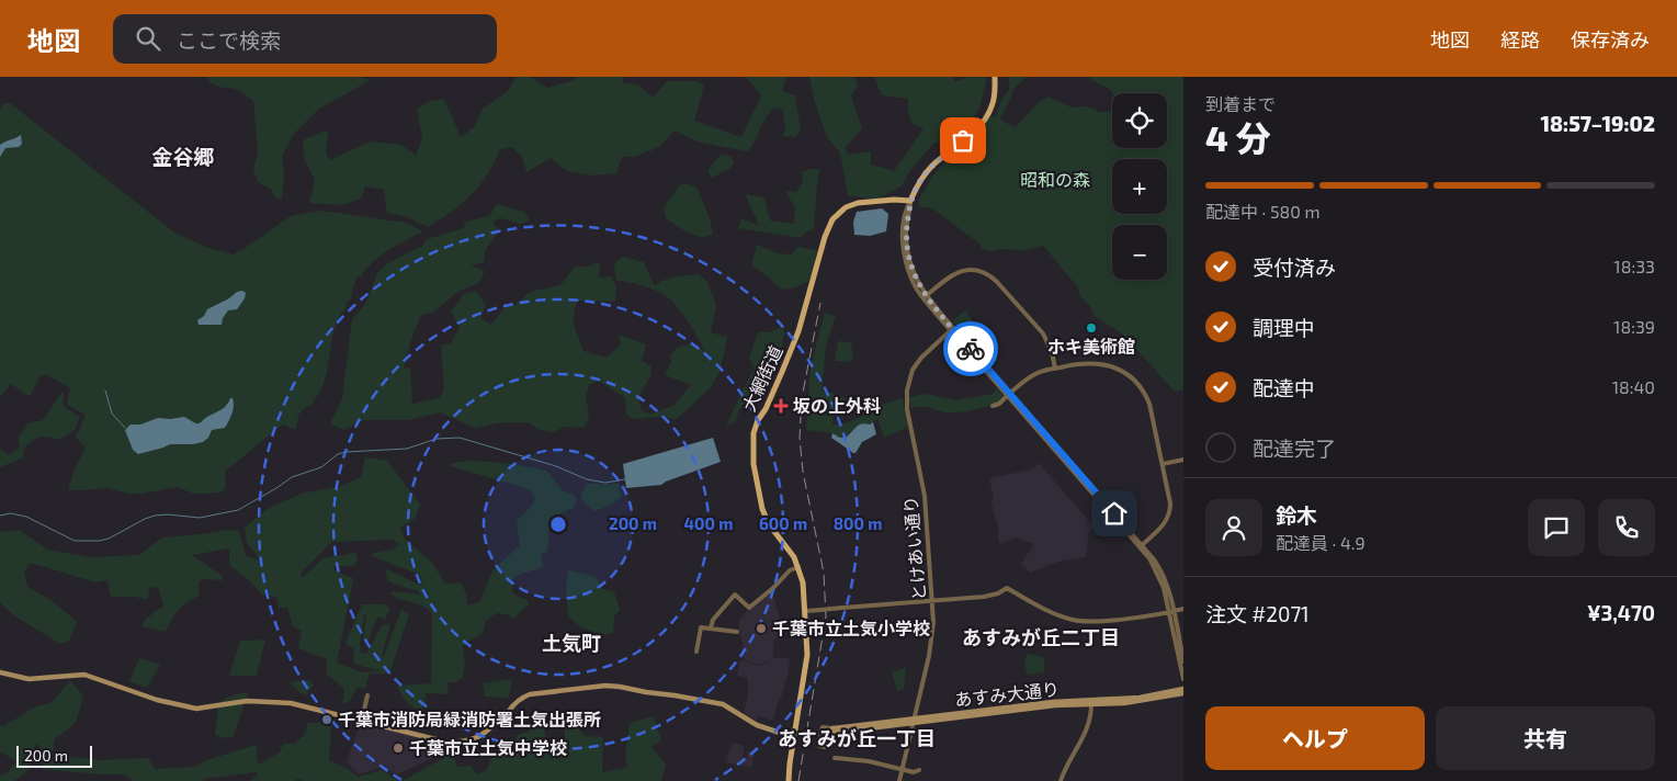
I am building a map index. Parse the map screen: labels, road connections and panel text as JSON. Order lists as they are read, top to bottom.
{
  "streets": {
    "main road": ["大網街道", "あすみ大通り"],
    "street": ["とけあい通り"]
  },
  "crossings": [
    ["とけあい通り", "あすみ大通り"]
  ],
  "districts": [
    "金谷郷",
    "あすみが丘二丁目",
    "土気町",
    "あすみが丘一丁目"
  ],
  "parks": ["昭和の森"],
  "places": {
    "other": [
      "ホキ美術館",
      "千葉市立土気小学校",
      "千葉市消防局緑消防署土気出張所",
      "千葉市立土気中学校"
    ],
    "health": ["坂の上外科"]
  },
  "scale_bar": "200 m",
  "page": {
    "header": "地図",
    "search": "ここで検索",
    "nav": ["地図", "経路", "保存済み"],
    "heading": ["4 分", "到着まで", "18:57–19:02"],
    "panel": [
      "鈴木",
      "配達員 · 4.9",
      "注文 #2071",
      "¥3,470"
    ],
    "map_buttons": ["+", "−"],
    "bar": "配達中 · 580 m",
    "list": [
      ["受付済み", "18:33"],
      ["調理中", "18:39"],
      ["配達中", "18:40"],
      "配達完了"
    ],
    "buttons": ["ヘルプ", "共有"],
    "scale": "200 m"
  },
  "rings": [
    "200 m",
    "400 m",
    "600 m",
    "800 m"
  ]
}
